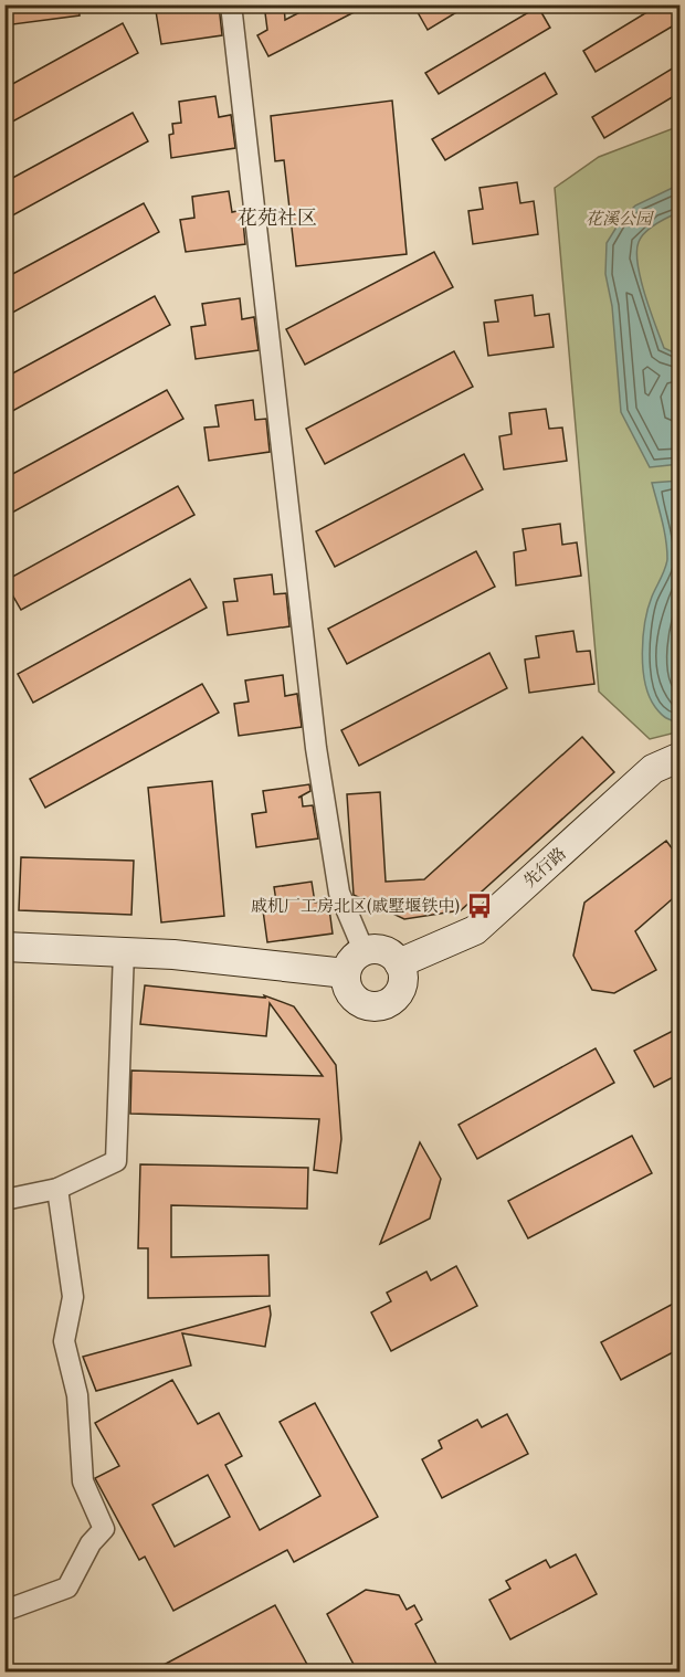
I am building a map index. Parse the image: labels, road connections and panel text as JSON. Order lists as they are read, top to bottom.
{
  "streets": {
    "street": ["先行路"]
  },
  "districts": ["花苑社区"],
  "parks": ["花溪公园"],
  "places": {
    "bus stop": ["戚机厂工房北区(戚墅堰铁中)"]
  }
}
